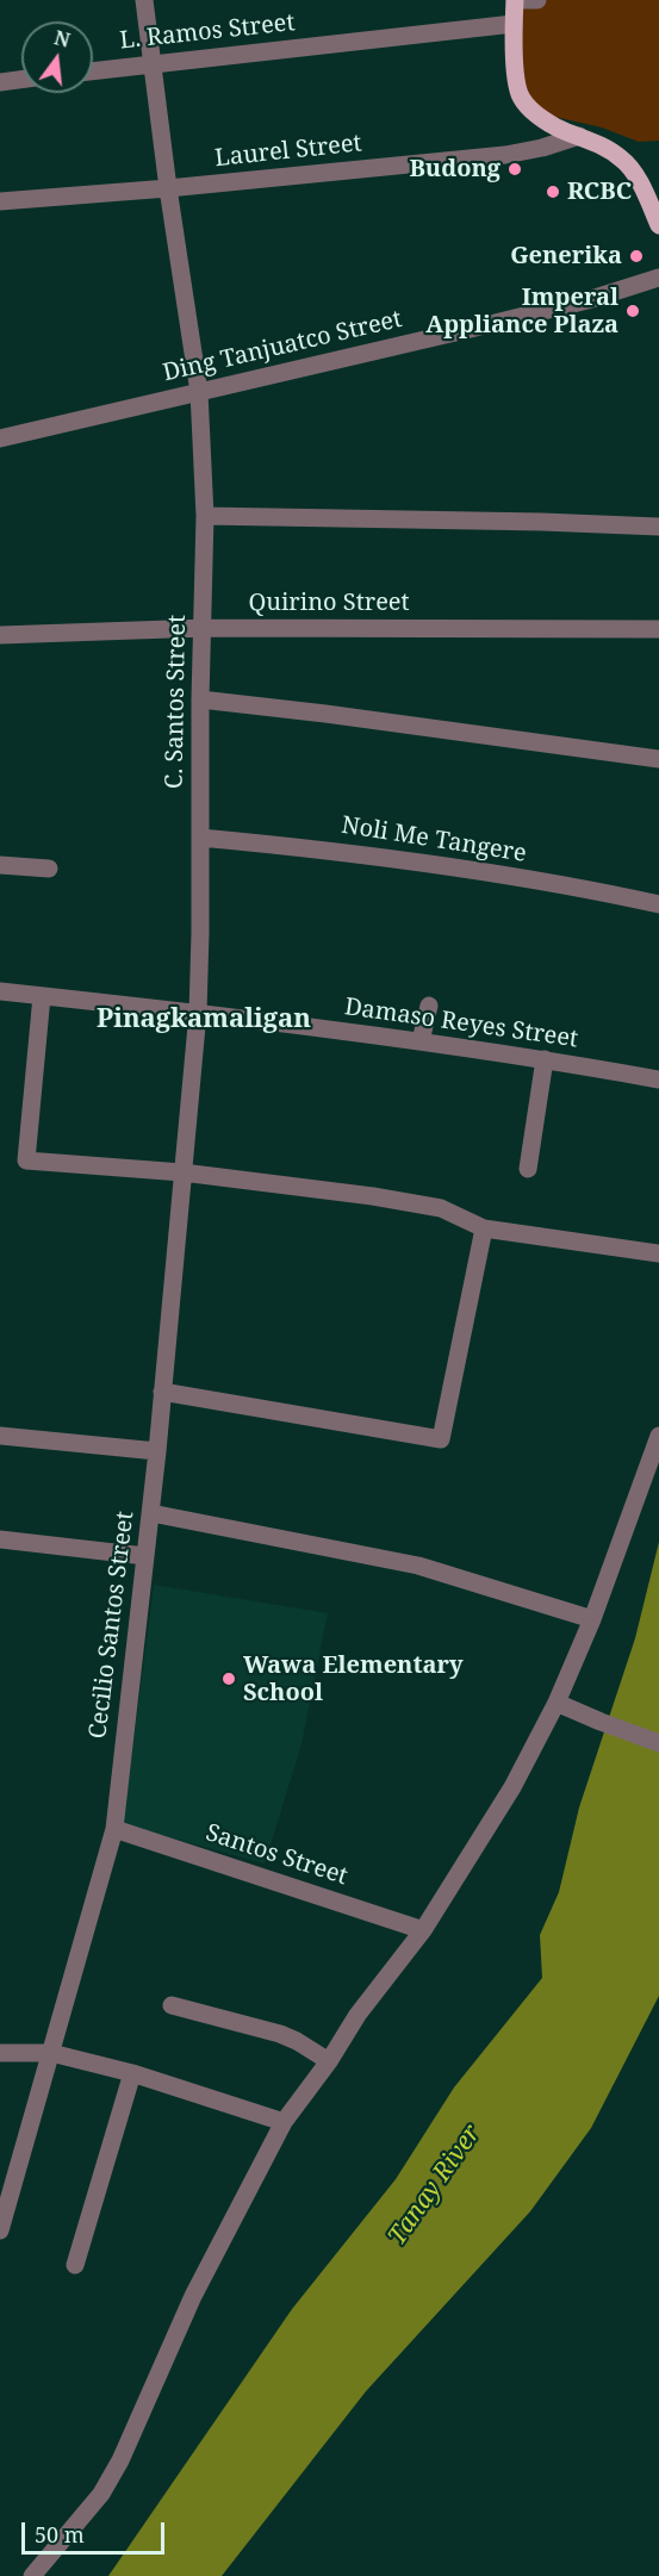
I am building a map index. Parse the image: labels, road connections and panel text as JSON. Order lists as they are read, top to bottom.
{
  "streets": {
    "street": [
      "L. Ramos Street",
      "Laurel Street",
      "Ding Tanjuatco Street",
      "Quirino Street",
      "C. Santos Street",
      "Noli Me Tangere",
      "Damaso Reyes Street",
      "Cecilio Santos Street",
      "Santos Street"
    ]
  },
  "crossings": [
    ["L. Ramos Street", "C. Santos Street"],
    ["Laurel Street", "C. Santos Street"],
    ["Ding Tanjuatco Street", "C. Santos Street"],
    ["Quirino Street", "C. Santos Street"],
    ["C. Santos Street", "Noli Me Tangere"],
    ["C. Santos Street", "Damaso Reyes Street"],
    ["C. Santos Street", "Cecilio Santos Street"],
    ["Damaso Reyes Street", "Cecilio Santos Street"],
    ["Cecilio Santos Street", "Santos Street"]
  ],
  "districts": ["Pinagkamaligan"],
  "water": ["Tanay River"],
  "places": [
    "Budong",
    "RCBC",
    "Generika",
    "Imperal Appliance Plaza",
    "Wawa Elementary School"
  ],
  "scale_bar": "50 m",
  "north": "top"
}
